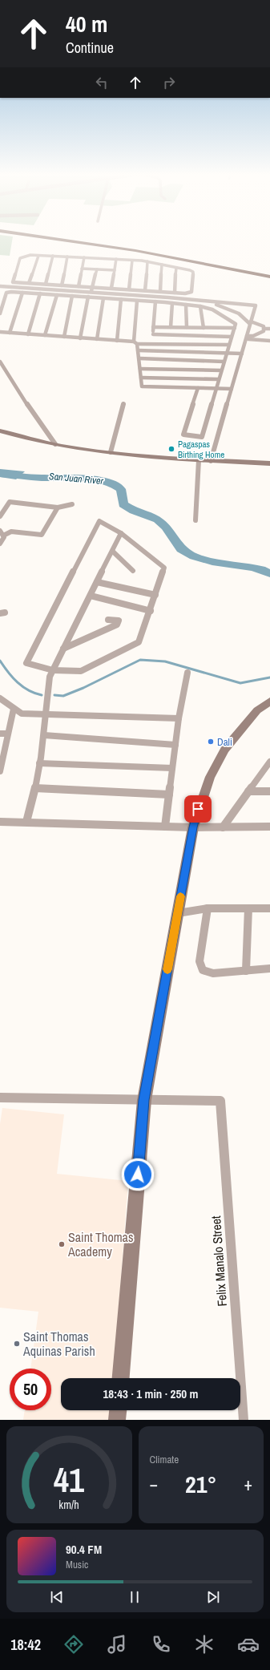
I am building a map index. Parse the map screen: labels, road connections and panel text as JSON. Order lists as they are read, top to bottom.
{
  "streets": {
    "street": ["Felix Manalo Street"]
  },
  "water": ["San Juan River"],
  "places": [
    "Pagaspas Birthing Home",
    "Dali",
    "Saint Thomas Academy",
    "Saint Thomas Aquinas Parish"
  ],
  "page": {
    "turn": ["40 m", "Continue"],
    "limit": "50",
    "trip": "18:43 · 1 min · 250 m",
    "tile": "Climate",
    "heat": ["−", "21°", "+"],
    "song": ["90.4 FM", "Music"],
    "tabs": "18:42",
    "gauge": ["41", "km/h"]
  }
}
